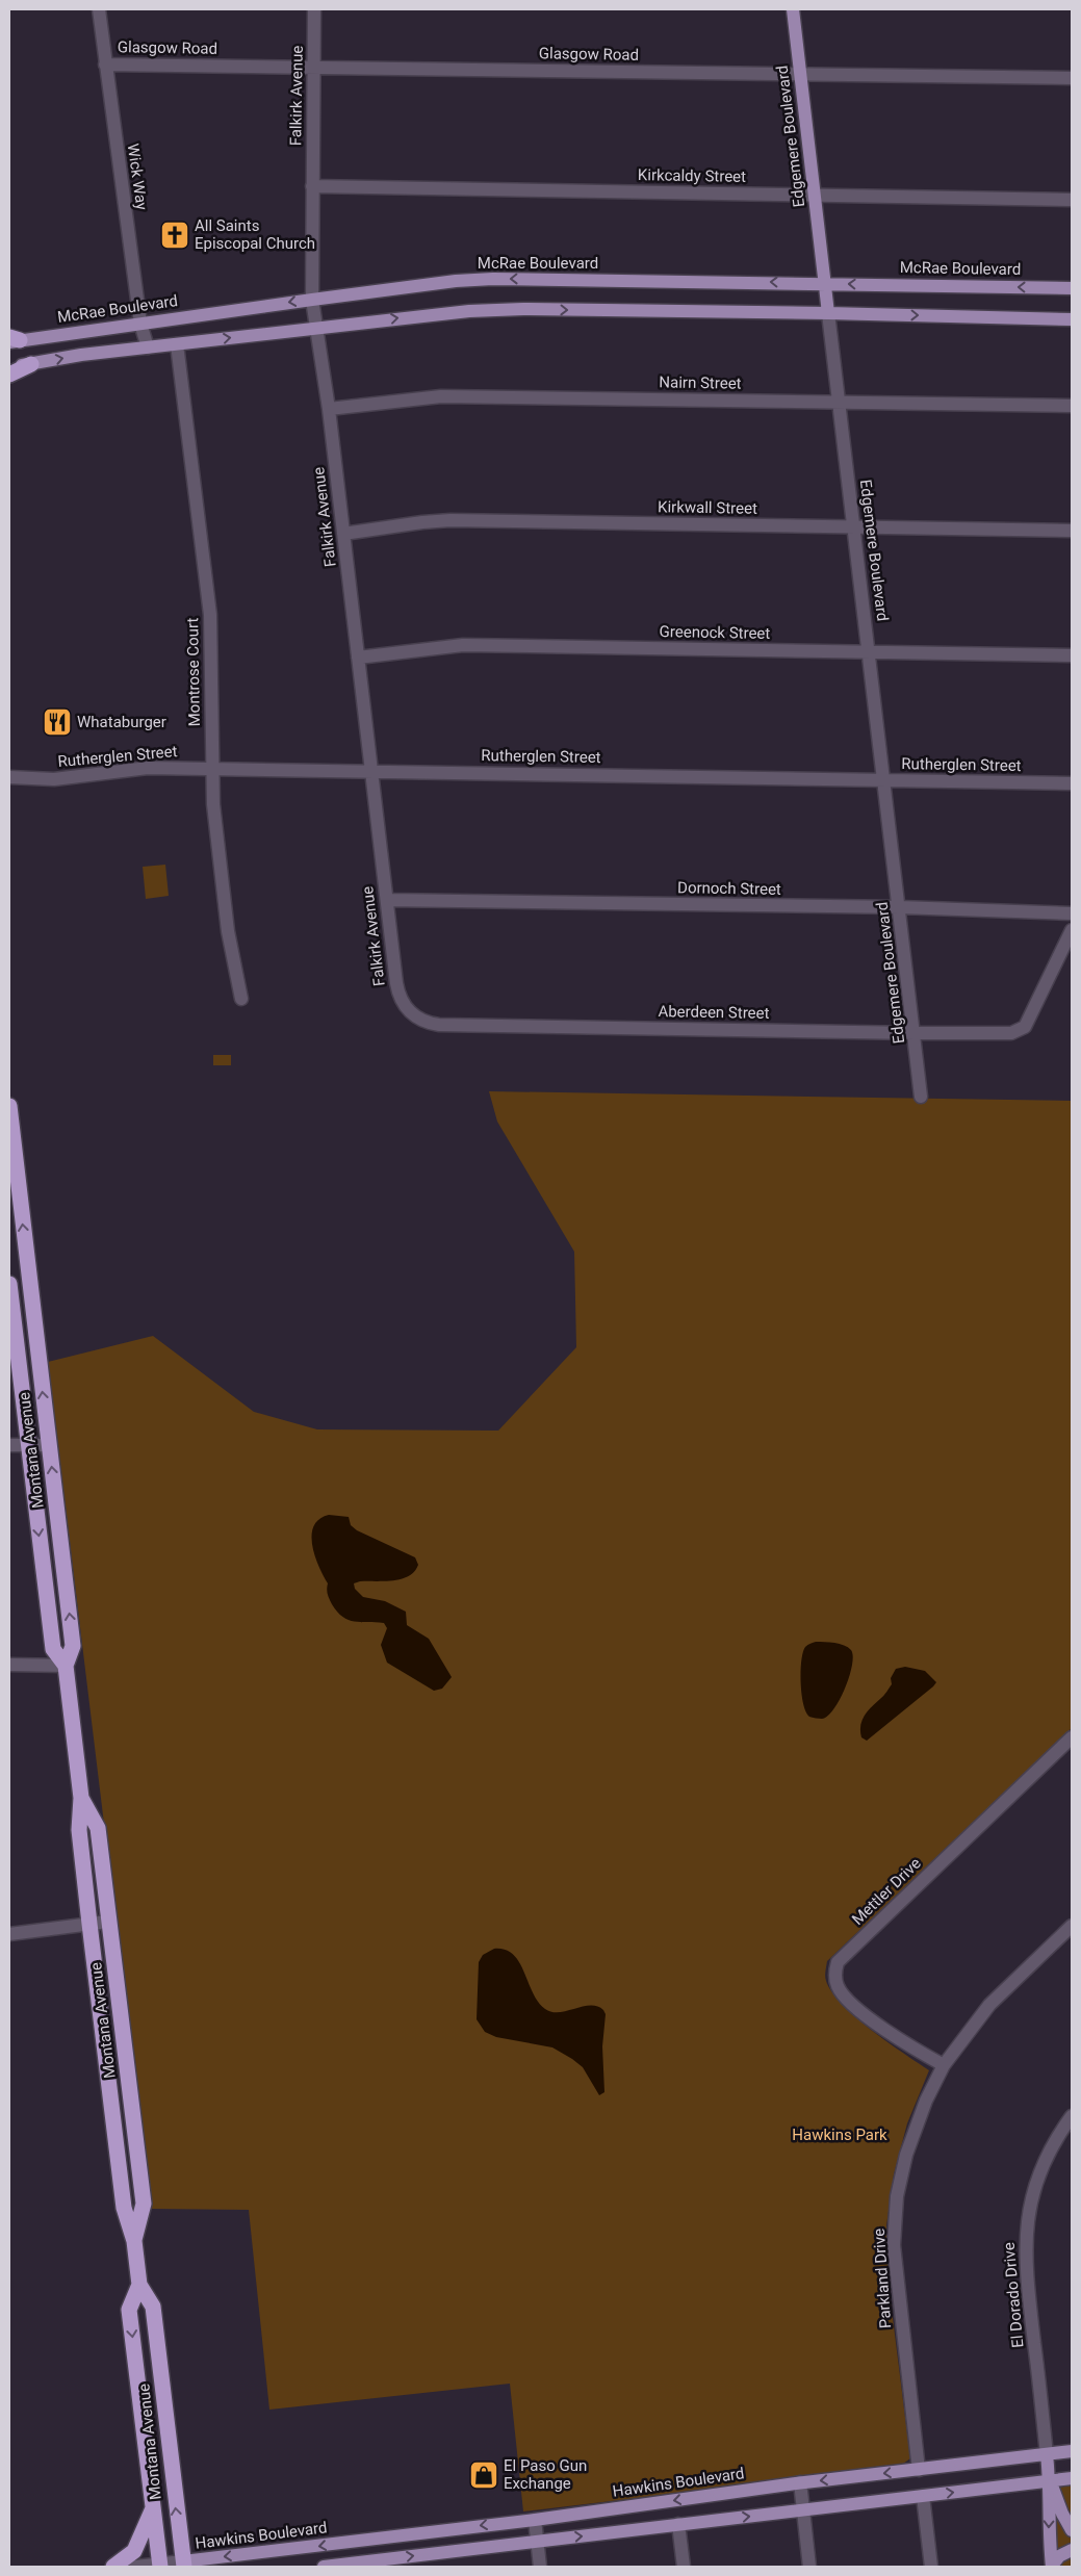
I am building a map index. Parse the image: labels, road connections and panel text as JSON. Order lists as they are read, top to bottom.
{
  "streets": {
    "highway": ["Montana Avenue"],
    "main road": [
      "Edgemere Boulevard",
      "McRae Boulevard",
      "El Dorado Drive",
      "Hawkins Boulevard"
    ],
    "street": [
      "Glasgow Road",
      "Falkirk Avenue",
      "Kirkcaldy Street",
      "Wick Way",
      "Nairn Street",
      "Kirkwall Street",
      "Greenock Street",
      "Montrose Court",
      "Rutherglen Street",
      "Dornoch Street",
      "Aberdeen Street",
      "Mettler Drive",
      "Parkland Drive"
    ]
  },
  "crossings": [
    ["Glasgow Road", "Falkirk Avenue"],
    ["Glasgow Road", "Edgemere Boulevard"],
    ["Glasgow Road", "Wick Way"],
    ["Falkirk Avenue", "Kirkcaldy Street"],
    ["Falkirk Avenue", "McRae Boulevard"],
    ["Falkirk Avenue", "Nairn Street"],
    ["Falkirk Avenue", "Kirkwall Street"],
    ["Falkirk Avenue", "Greenock Street"],
    ["Falkirk Avenue", "Rutherglen Street"],
    ["Falkirk Avenue", "Dornoch Street"],
    ["Falkirk Avenue", "Aberdeen Street"],
    ["Edgemere Boulevard", "Kirkcaldy Street"],
    ["Edgemere Boulevard", "McRae Boulevard"],
    ["Edgemere Boulevard", "Nairn Street"],
    ["Edgemere Boulevard", "Kirkwall Street"],
    ["Edgemere Boulevard", "Greenock Street"],
    ["Edgemere Boulevard", "Rutherglen Street"],
    ["Edgemere Boulevard", "Dornoch Street"],
    ["Edgemere Boulevard", "Aberdeen Street"],
    ["Wick Way", "McRae Boulevard"],
    ["Montrose Court", "Rutherglen Street"],
    ["Montana Avenue", "Hawkins Boulevard"],
    ["Mettler Drive", "Parkland Drive"],
    ["Parkland Drive", "Hawkins Boulevard"],
    ["El Dorado Drive", "Hawkins Boulevard"]
  ],
  "parks": ["Hawkins Park"],
  "places": {
    "church": ["All Saints Episcopal Church"],
    "restaurant": ["Whataburger"],
    "shop": ["El Paso Gun Exchange"]
  }
}
